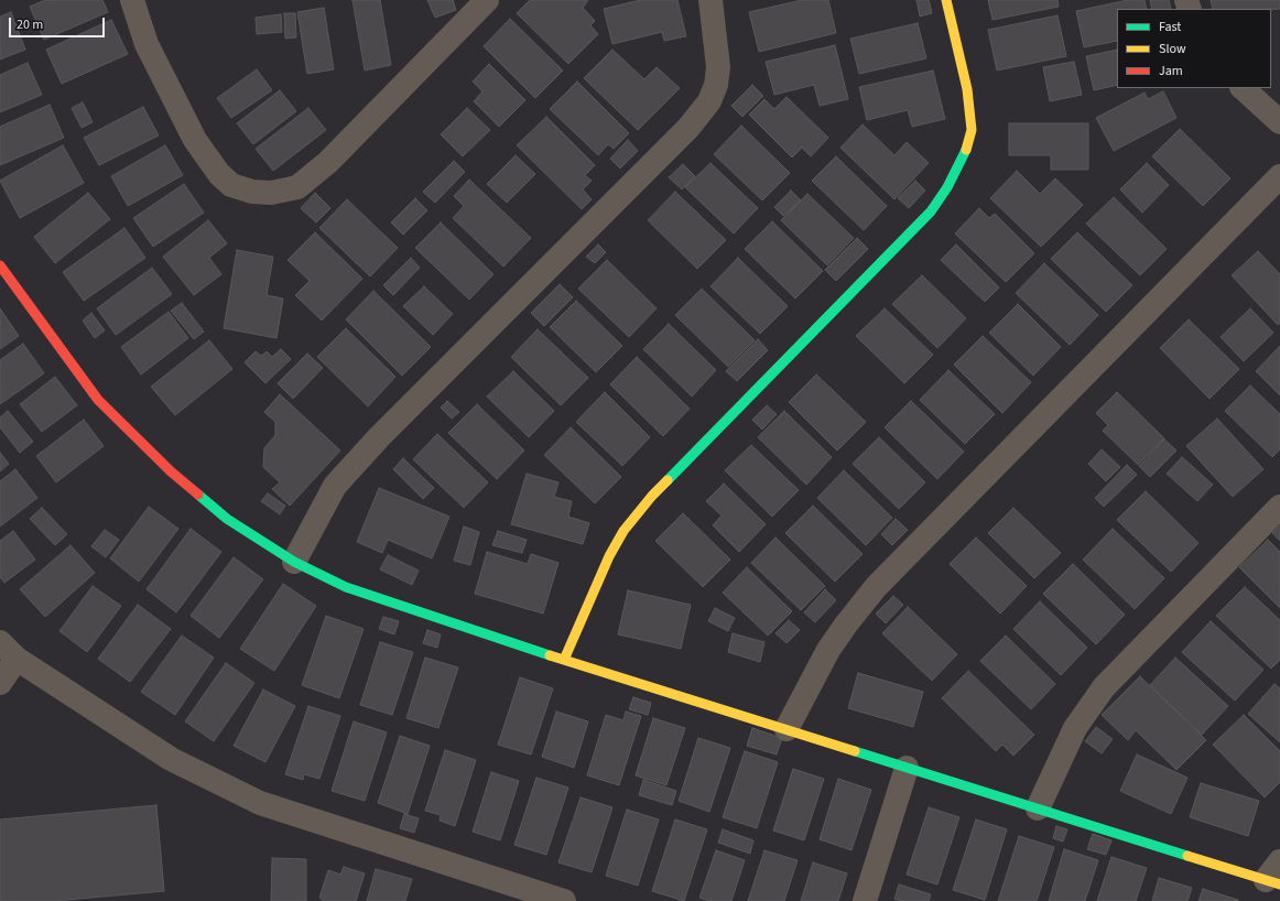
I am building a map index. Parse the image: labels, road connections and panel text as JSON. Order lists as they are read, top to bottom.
{
  "legend": ["Fast", "Slow", "Jam"],
  "scale_bar": "20 m"
}
